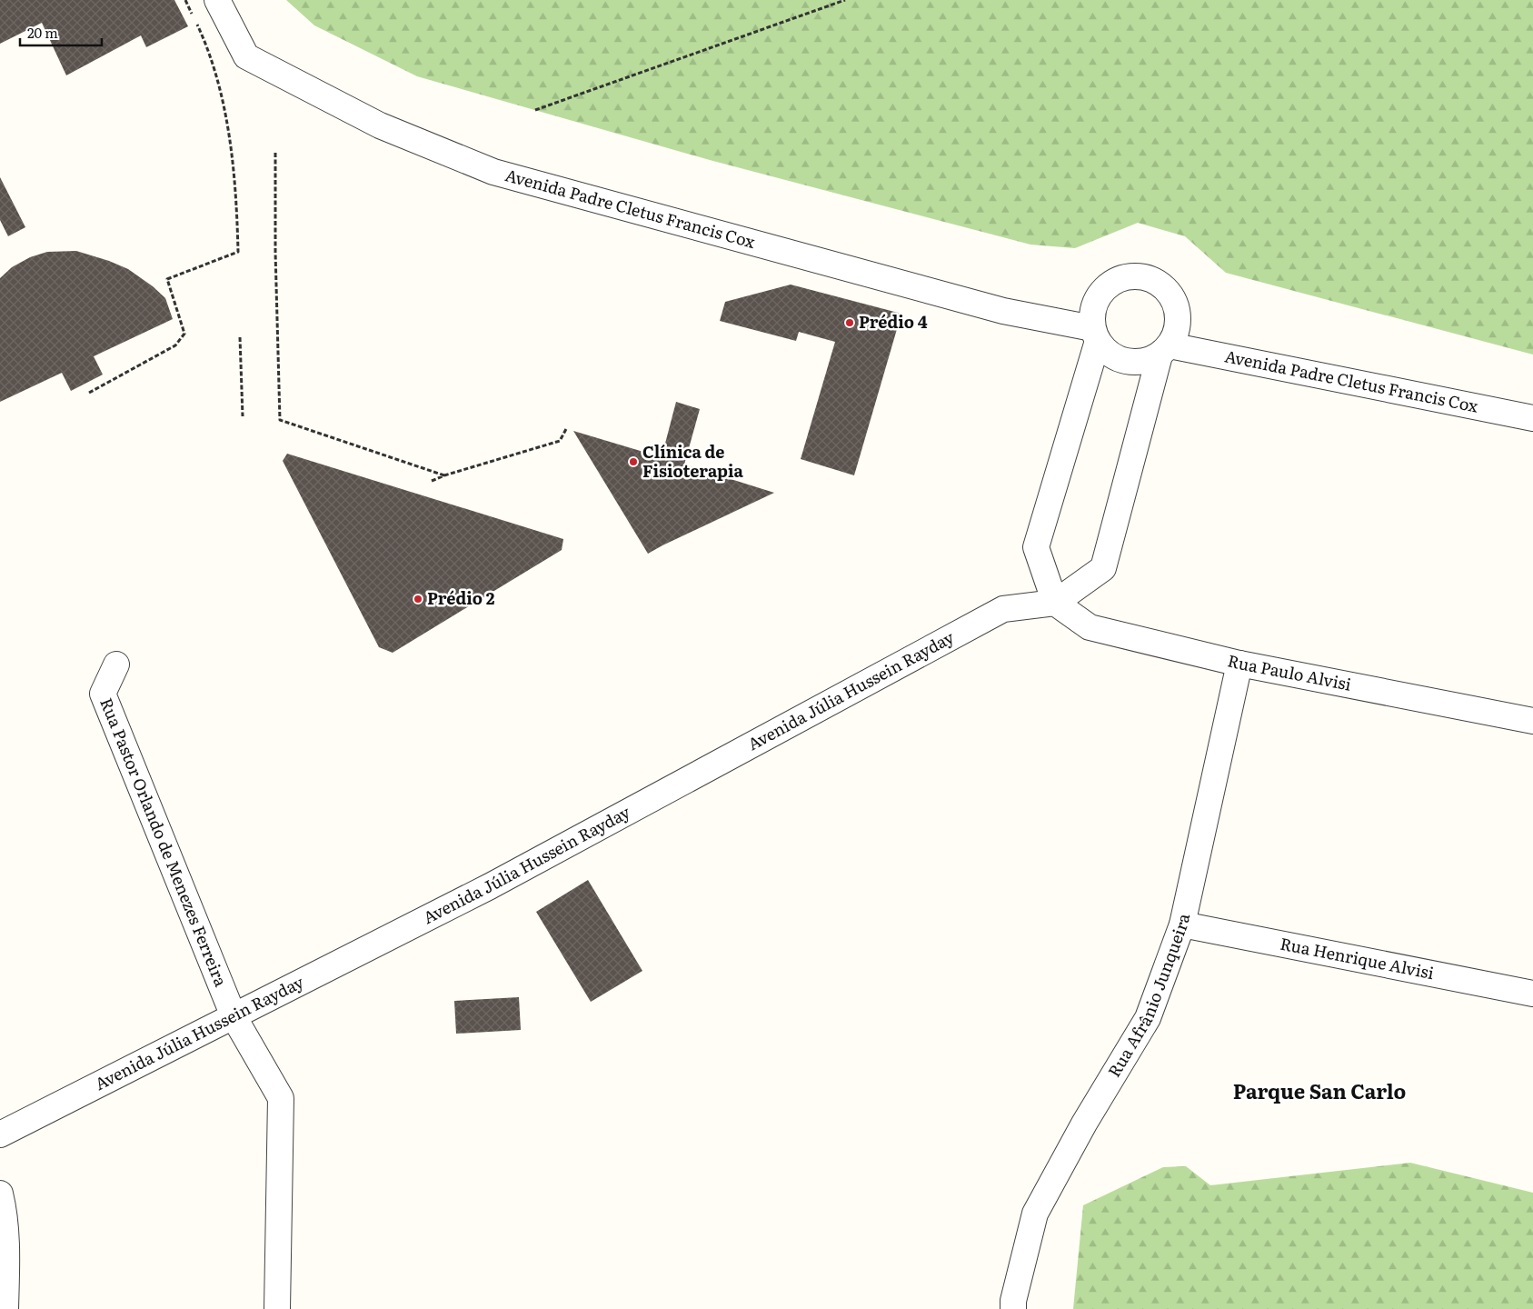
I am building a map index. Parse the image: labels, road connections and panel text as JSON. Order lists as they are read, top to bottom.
{
  "streets": {
    "street": [
      "Avenida Padre Cletus Francis Cox",
      "Rua Paulo Alvisi",
      "Avenida Júlia Hussein Rayday",
      "Rua Pastor Orlando de Menezes Ferreira",
      "Rua Henrique Alvisi",
      "Rua Afrânio Junqueira"
    ]
  },
  "crossings": [
    ["Rua Paulo Alvisi", "Avenida Júlia Hussein Rayday"],
    ["Rua Paulo Alvisi", "Rua Afrânio Junqueira"],
    ["Avenida Júlia Hussein Rayday", "Rua Pastor Orlando de Menezes Ferreira"],
    ["Rua Henrique Alvisi", "Rua Afrânio Junqueira"]
  ],
  "districts": ["Parque San Carlo"],
  "places": ["Prédio 4", "Clínica de Fisioterapia", "Prédio 2"],
  "scale_bar": "20 m"
}
